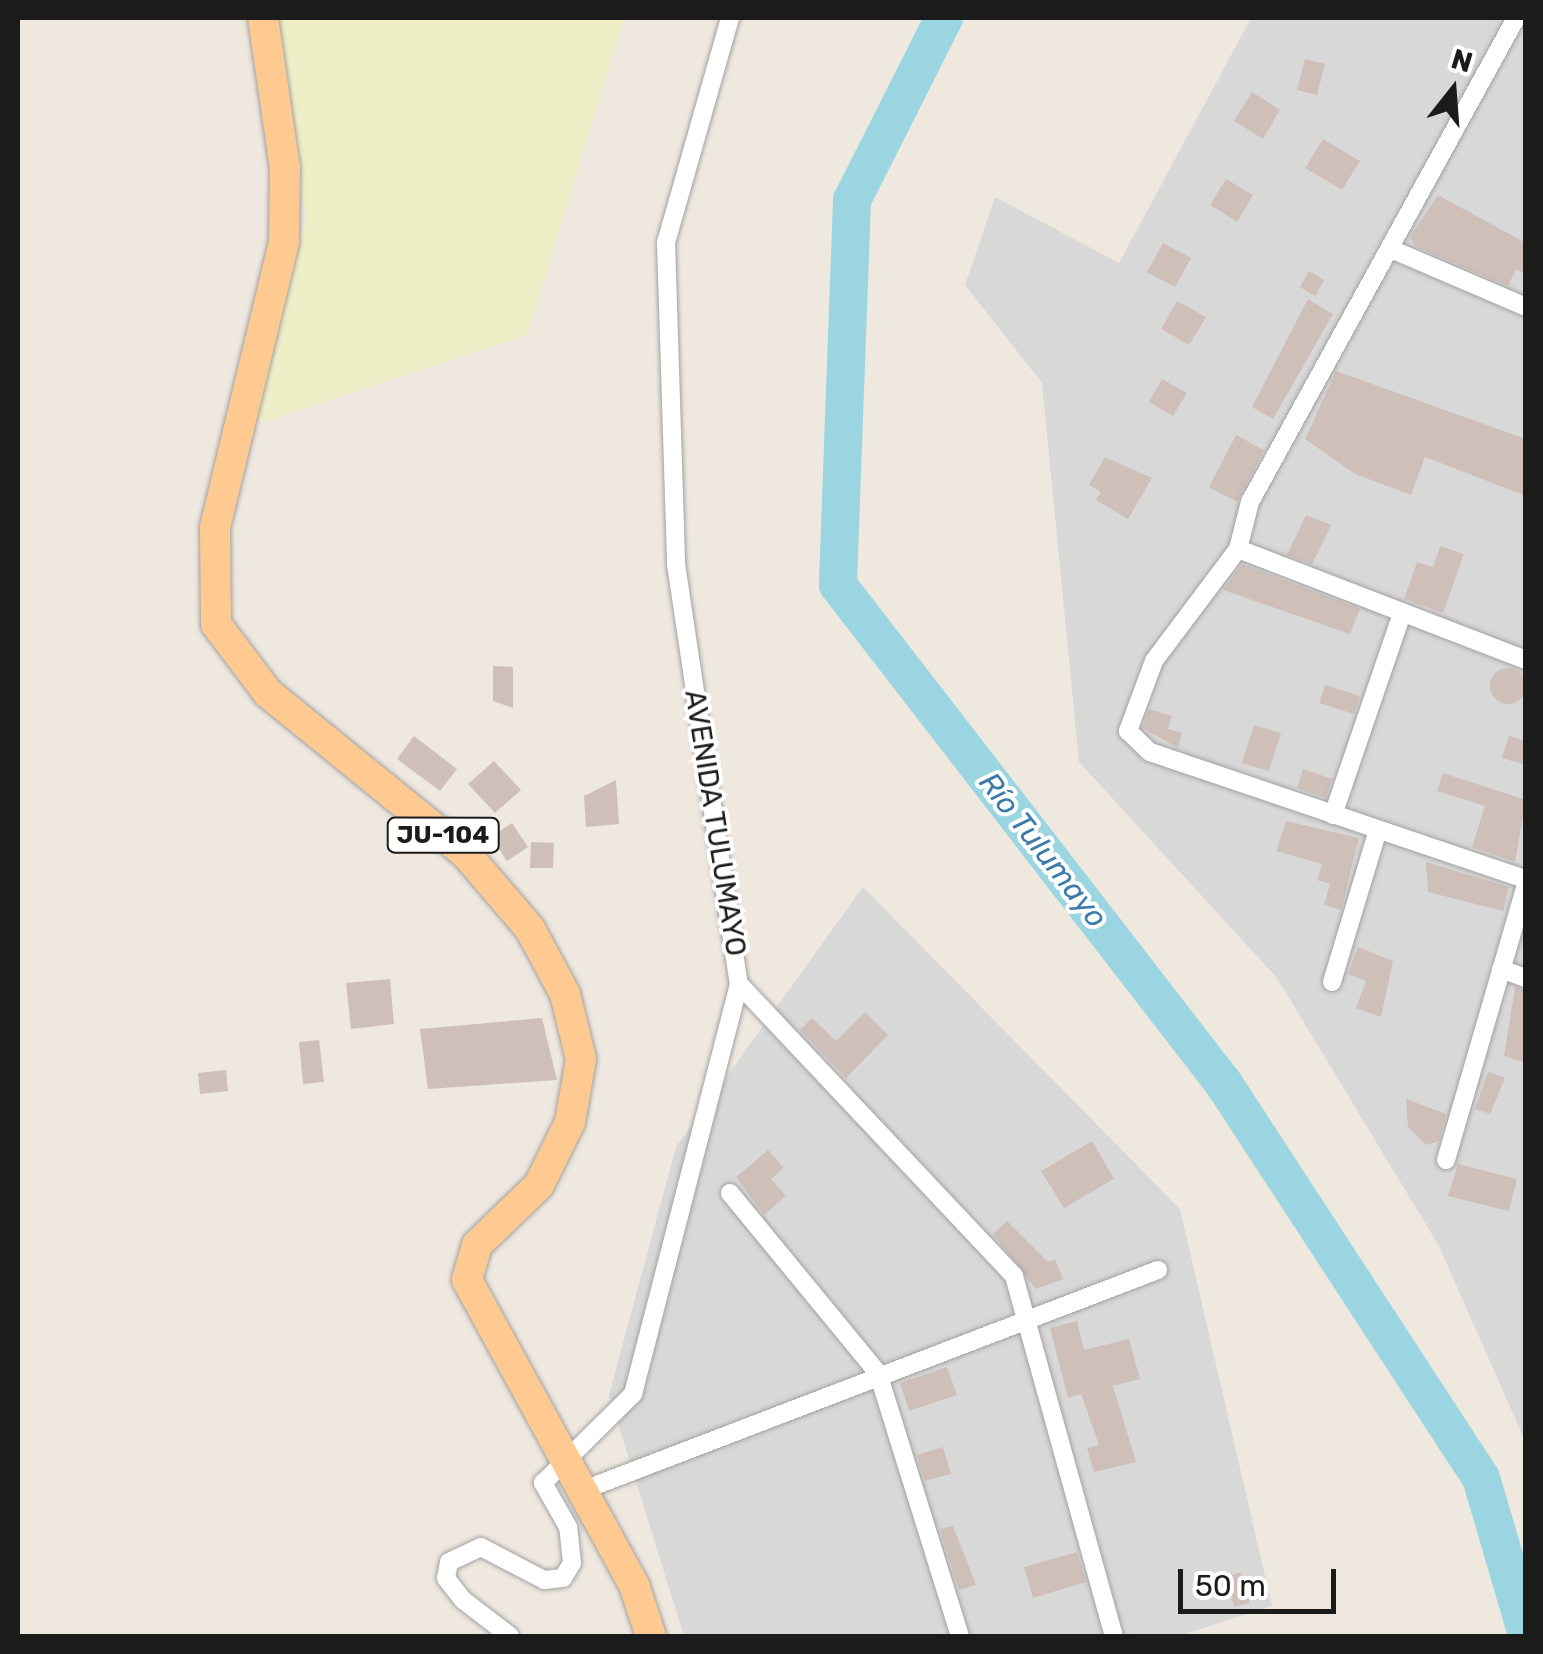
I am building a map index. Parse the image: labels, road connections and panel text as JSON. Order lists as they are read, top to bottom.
{
  "streets": {
    "main road": ["JU-104"],
    "street": ["AVENIDA TULUMAYO"]
  },
  "water": ["Río Tulumayo"],
  "scale_bar": "50 m",
  "north": "top"
}
